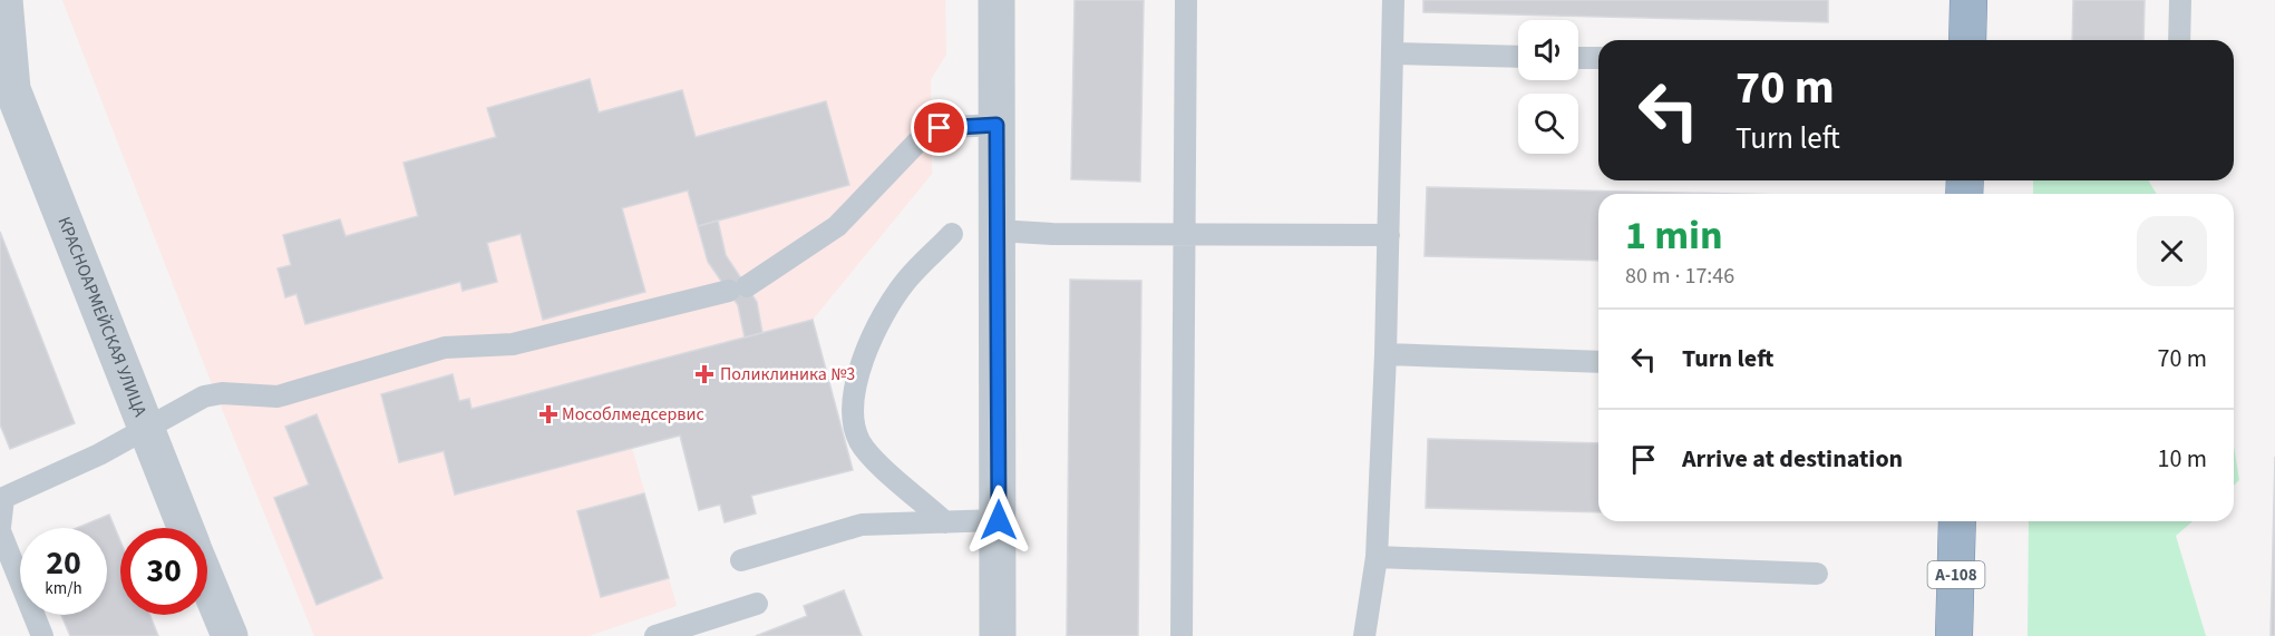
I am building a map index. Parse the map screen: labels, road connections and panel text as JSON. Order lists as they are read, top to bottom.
{
  "streets": {
    "highway": ["А-108"],
    "street": ["КРАСНОАРМЕЙСКАЯ УЛИЦА"]
  },
  "places": {
    "health": ["Поликлиника №3", "Мособлмедсервис"]
  },
  "page": {
    "turn": ["70 m", "Turn left"],
    "heading": ["1 min", "80 m · 17:46"],
    "list": [
      {
        "name": "Turn left",
        "value": "70 m"
      },
      {
        "name": "Arrive at destination",
        "value": "10 m"
      }
    ],
    "speed": "20 km/h",
    "limit": "30"
  }
}
